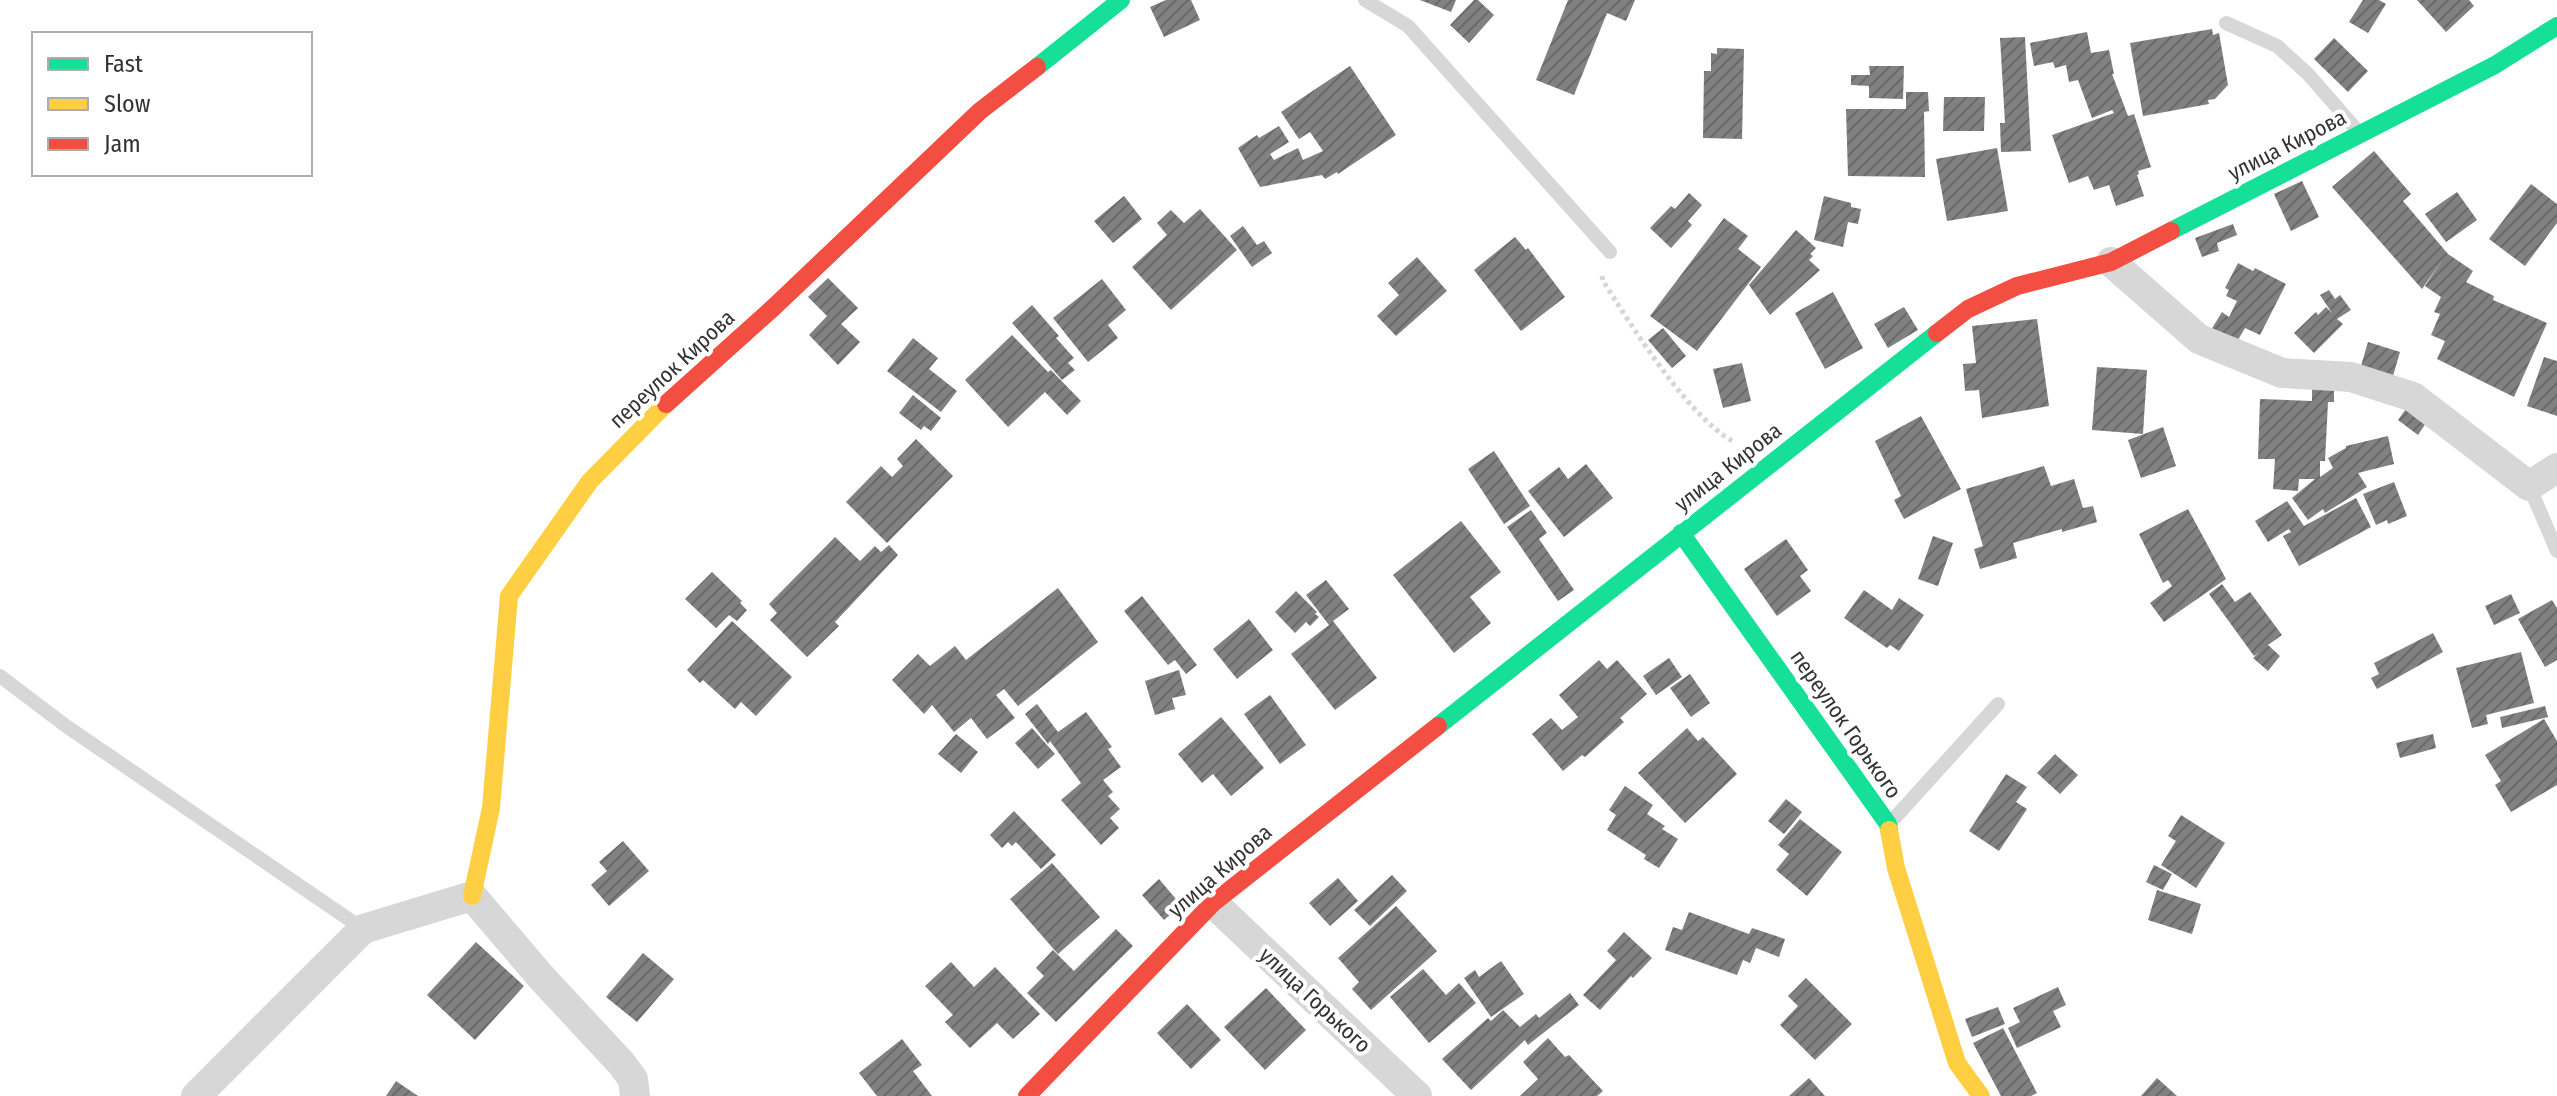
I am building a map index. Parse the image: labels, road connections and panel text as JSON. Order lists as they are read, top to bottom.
{
  "streets": {
    "street": [
      "улица Кирова",
      "переулок Кирова",
      "переулок Горького",
      "улица Горького"
    ]
  },
  "crossings": [
    ["улица Кирова", "переулок Горького"],
    ["улица Кирова", "улица Горького"]
  ],
  "legend": ["Fast", "Slow", "Jam"]
}
